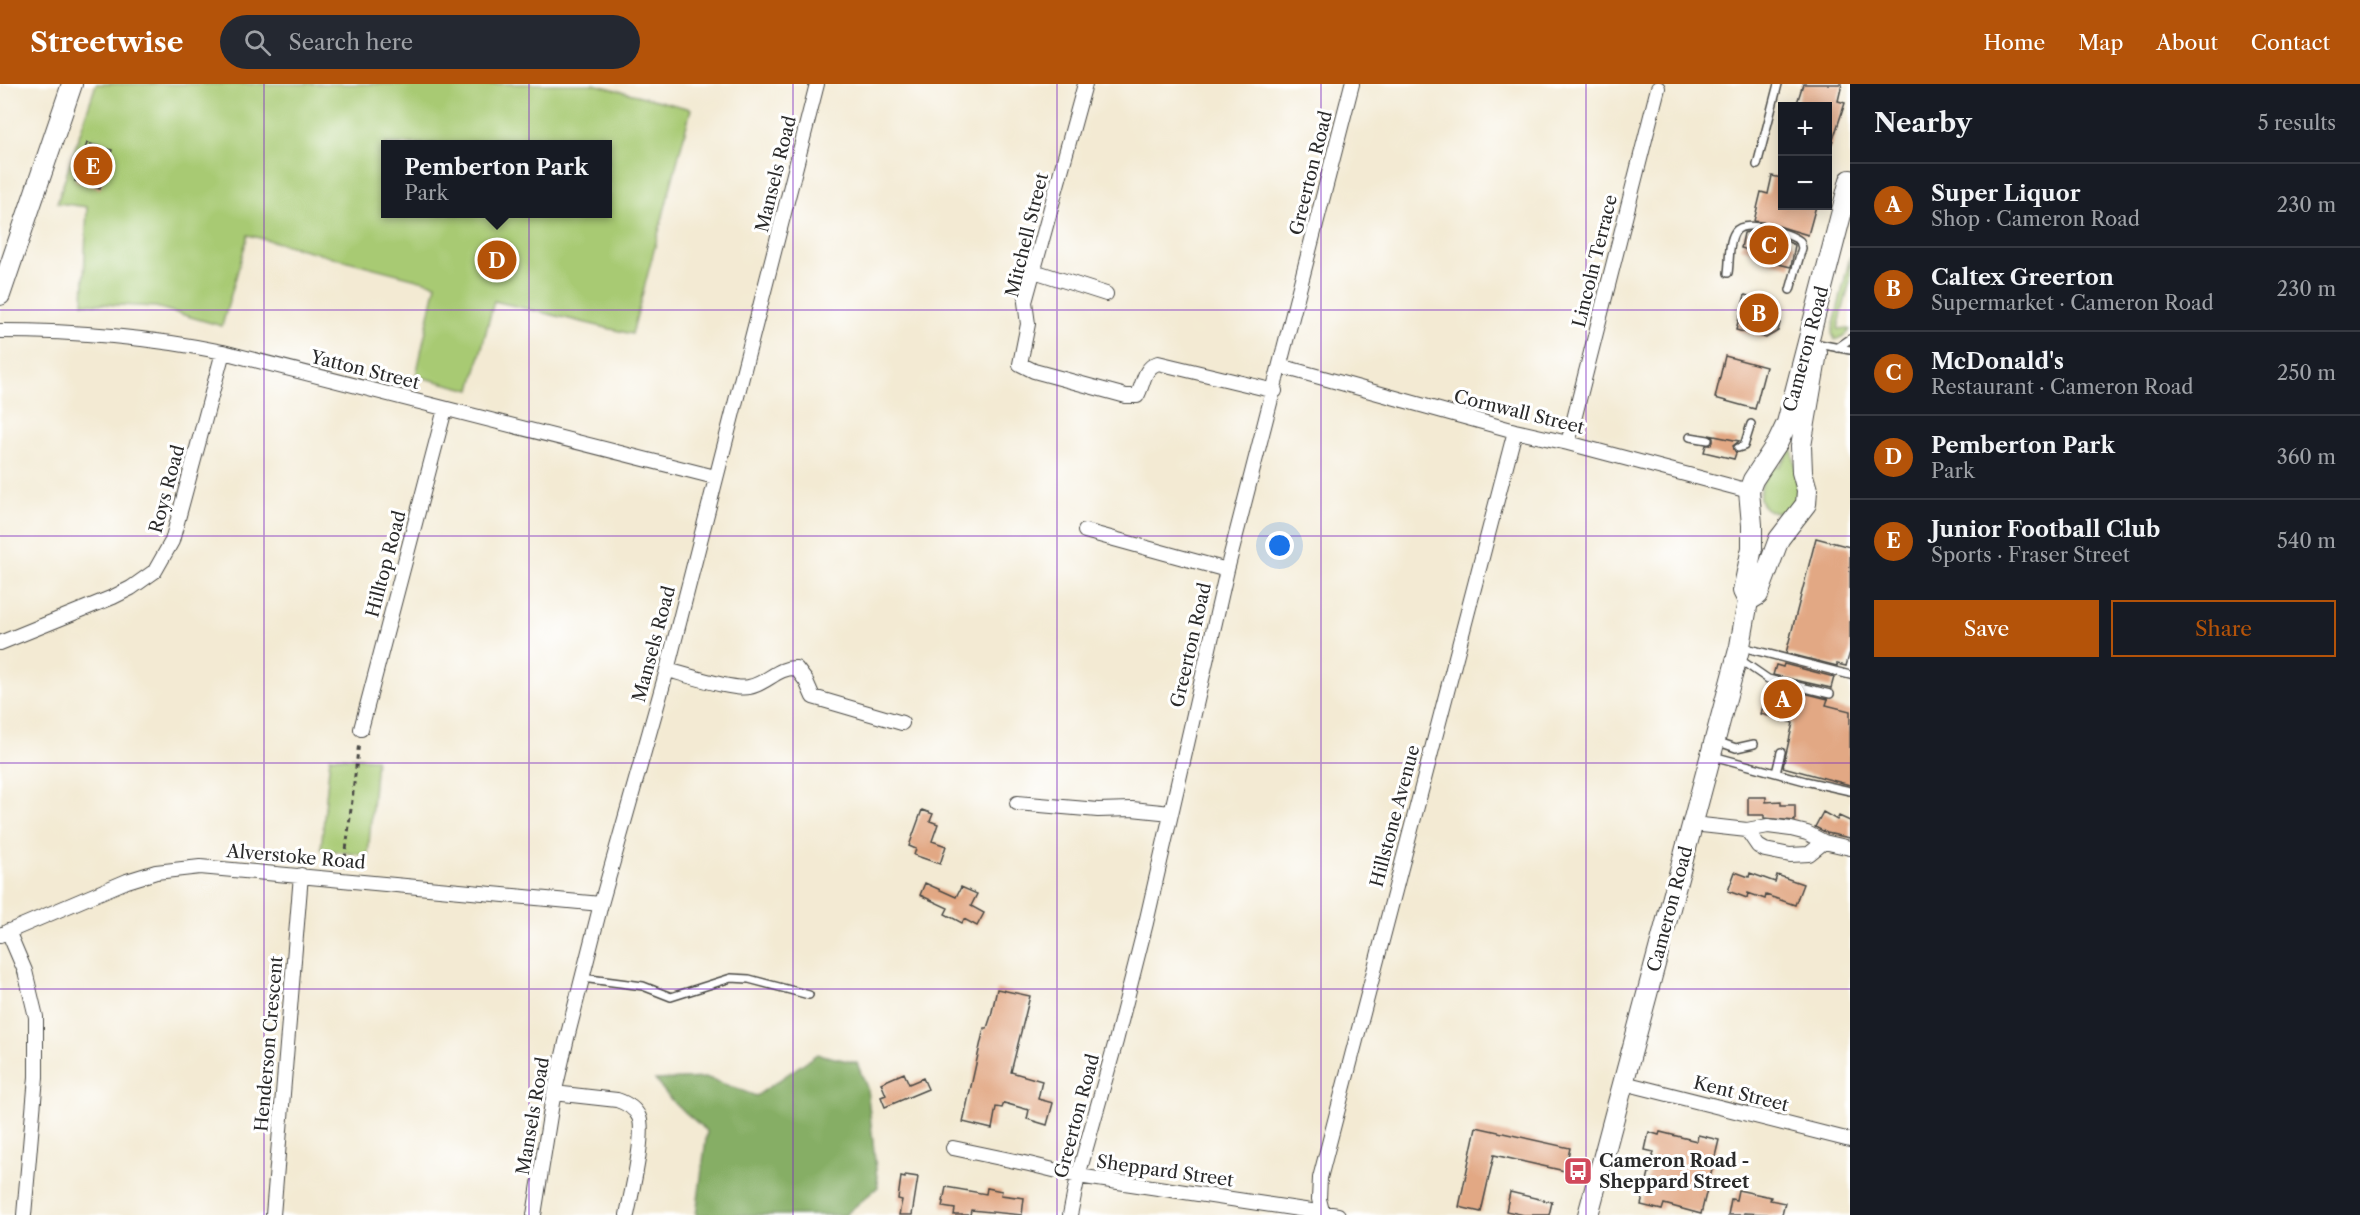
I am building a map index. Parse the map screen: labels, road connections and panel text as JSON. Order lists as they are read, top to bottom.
{
  "streets": {
    "main road": ["Cameron Road"],
    "street": [
      "Greerton Road",
      "Mansels Road",
      "Mitchell Street",
      "Lincoln Terrace",
      "Yatton Street",
      "Cornwall Street",
      "Roys Road",
      "Hilltop Road",
      "Hillstone Avenue",
      "Alverstoke Road",
      "Henderson Crescent",
      "Kent Street",
      "Sheppard Street"
    ]
  },
  "crossings": [
    ["Greerton Road", "Mitchell Street"],
    ["Greerton Road", "Cornwall Street"],
    ["Greerton Road", "Sheppard Street"],
    ["Mansels Road", "Yatton Street"],
    ["Mansels Road", "Alverstoke Road"],
    ["Lincoln Terrace", "Cornwall Street"],
    ["Cameron Road", "Cornwall Street"],
    ["Cameron Road", "Kent Street"],
    ["Yatton Street", "Roys Road"],
    ["Yatton Street", "Hilltop Road"],
    ["Cornwall Street", "Hillstone Avenue"],
    ["Hillstone Avenue", "Sheppard Street"],
    ["Alverstoke Road", "Henderson Crescent"]
  ],
  "places": {
    "bus stop": ["Cameron Road - Sheppard Street"]
  },
  "page": {
    "header": "Streetwise",
    "search": "Search here",
    "nav": [
      "Home",
      "Map",
      "About",
      "Contact"
    ],
    "heading": ["Nearby", "5 results"],
    "map_buttons": ["+", "−"],
    "popup": ["Pemberton Park", "Park"],
    "pins": [
      "E",
      "C",
      "D",
      "B",
      "A"
    ],
    "list": [
      {
        "mark": "A",
        "name": "Super Liquor",
        "note": "Shop · Cameron Road",
        "value": "230 m"
      },
      {
        "mark": "B",
        "name": "Caltex Greerton",
        "note": "Supermarket · Cameron Road",
        "value": "230 m"
      },
      {
        "mark": "C",
        "name": "McDonald's",
        "note": "Restaurant · Cameron Road",
        "value": "250 m"
      },
      {
        "mark": "D",
        "name": "Pemberton Park",
        "note": "Park",
        "value": "360 m"
      },
      {
        "mark": "E",
        "name": "Junior Football Club",
        "note": "Sports · Fraser Street",
        "value": "540 m"
      }
    ],
    "buttons": ["Save", "Share"]
  }
}
